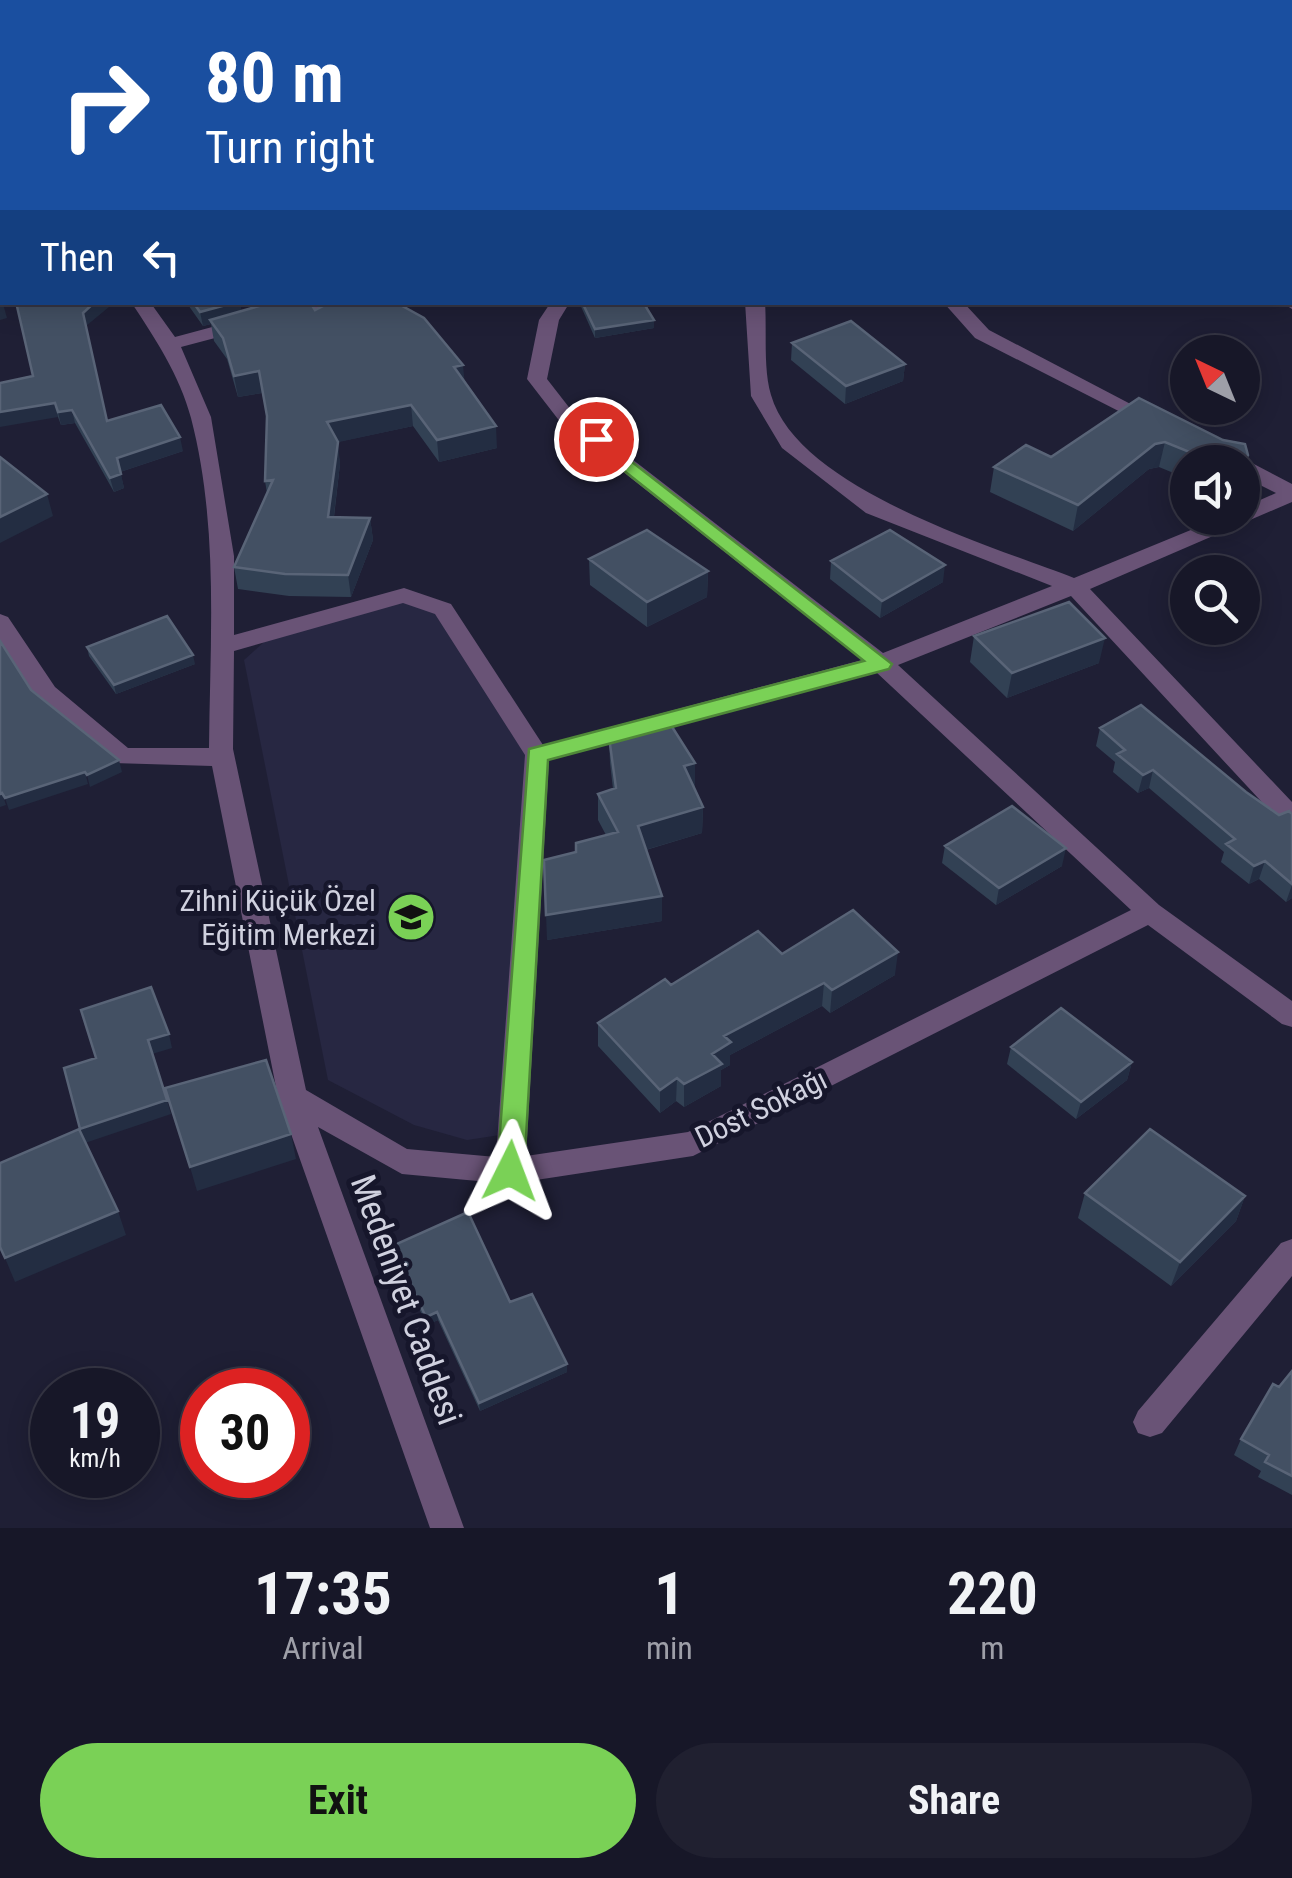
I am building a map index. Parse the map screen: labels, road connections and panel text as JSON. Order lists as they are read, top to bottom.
{
  "streets": {
    "street": ["Dost Sokağı", "Medeniyet Caddesi"]
  },
  "crossings": [
    ["Dost Sokağı", "Medeniyet Caddesi"]
  ],
  "places": {
    "school or university": ["Zihni Küçük Özel Eğitim Merkezi"]
  },
  "north": "top left",
  "page": {
    "turn": ["80 m", "Turn right"],
    "then": "Then",
    "speed": "19 km/h",
    "limit": "30",
    "eta": [
      "17:35",
      "Arrival",
      "1",
      "min",
      "220",
      "m"
    ],
    "buttons": ["Exit", "Share"]
  }
}
